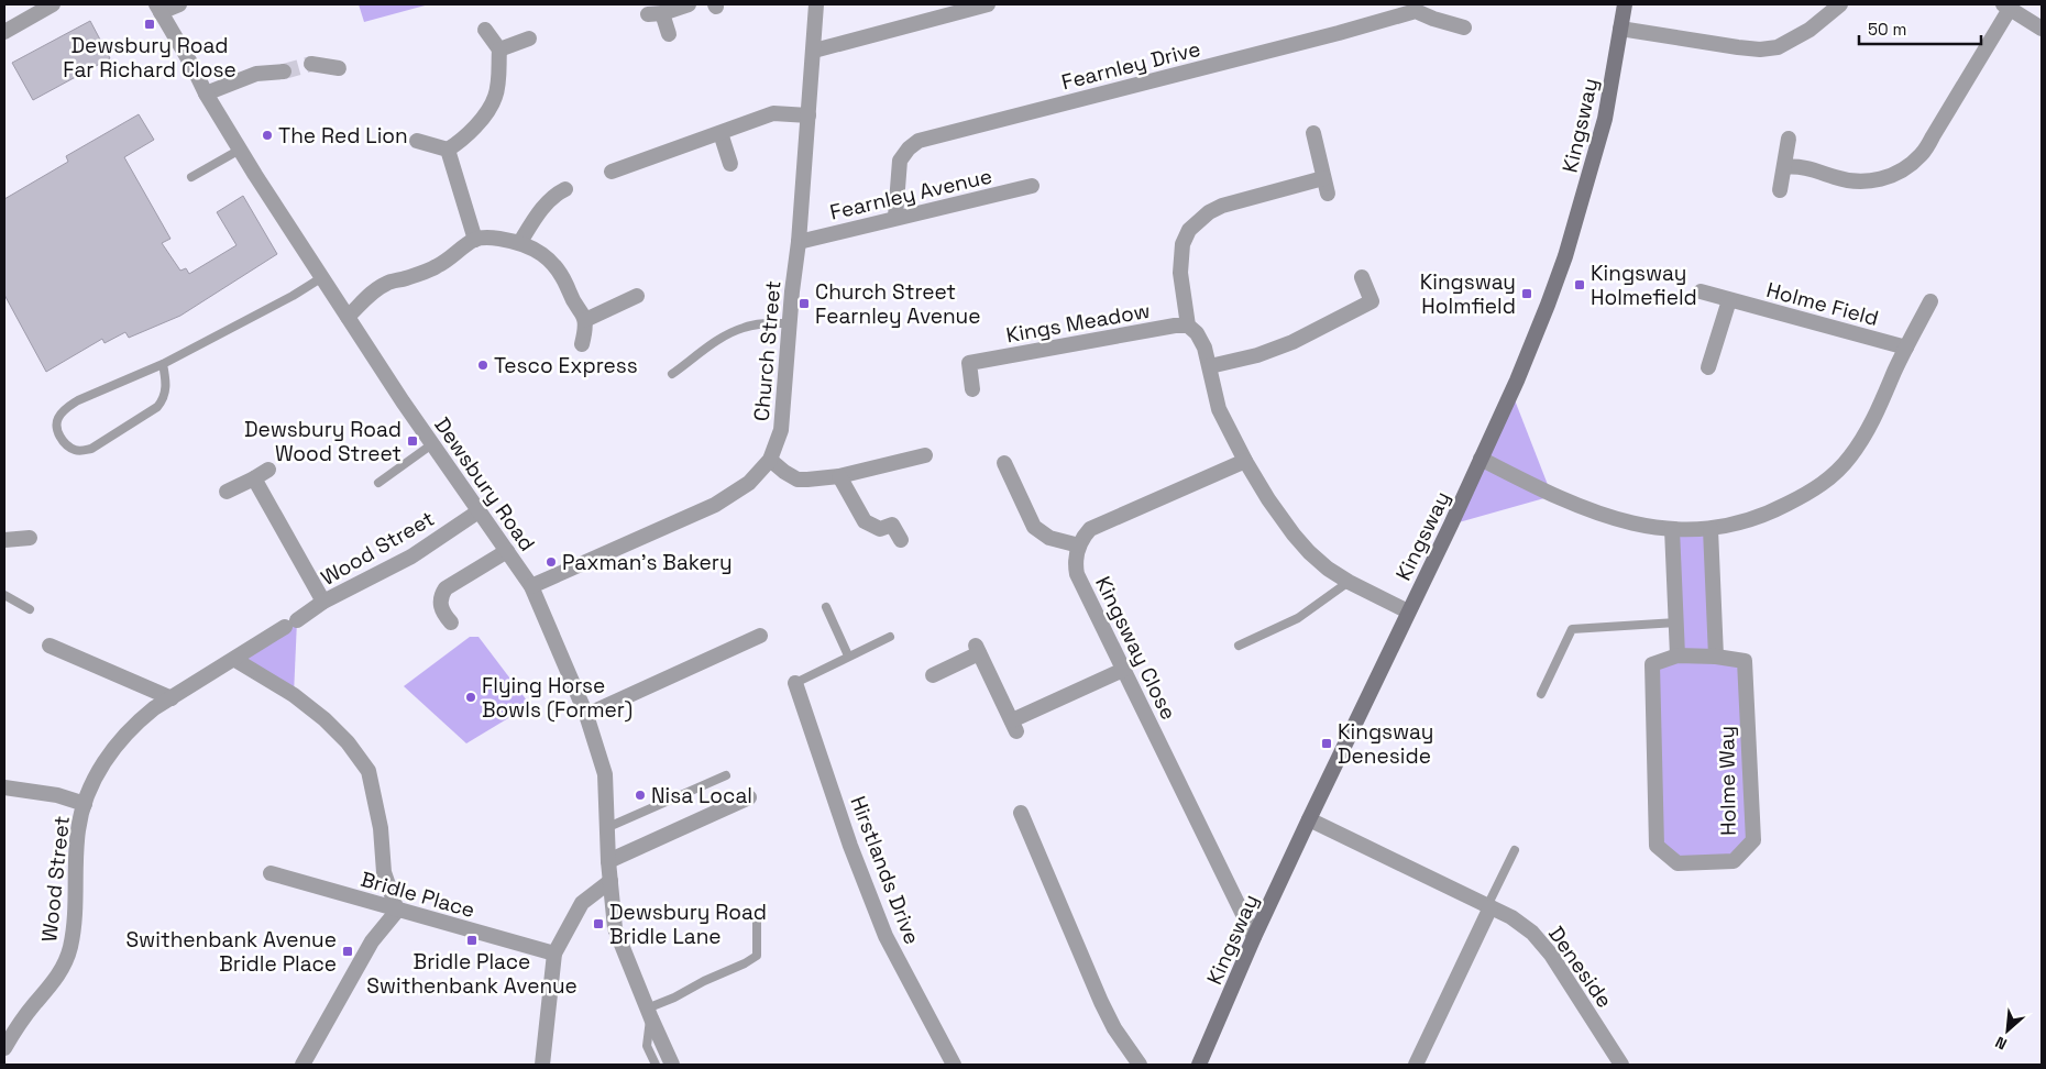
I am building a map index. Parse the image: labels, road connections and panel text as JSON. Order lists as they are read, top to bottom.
{
  "streets": {
    "main road": ["Kingsway"],
    "street": [
      "Fearnley Drive",
      "Fearnley Avenue",
      "Holme Field",
      "Kings Meadow",
      "Church Street",
      "Dewsbury Road",
      "Wood Street",
      "Kingsway Close",
      "Holme Way",
      "Hirstlands Drive",
      "Bridle Place",
      "Deneside"
    ]
  },
  "crossings": [
    ["Fearnley Drive", "Fearnley Avenue"],
    ["Kingsway", "Kingsway Close"],
    ["Kingsway", "Deneside"],
    ["Fearnley Avenue", "Church Street"],
    ["Church Street", "Dewsbury Road"],
    ["Dewsbury Road", "Wood Street"]
  ],
  "places": {
    "transit": [
      "Dewsbury Road Far Richard Close",
      "Kingsway Holmefield",
      "Kingsway Holmfield",
      "Church Street Fearnley Avenue",
      "Dewsbury Road Wood Street",
      "Kingsway Deneside",
      "Dewsbury Road Bridle Lane",
      "Bridle Place Swithenbank Avenue",
      "Swithenbank Avenue Bridle Place"
    ],
    "other": [
      "The Red Lion",
      "Tesco Express",
      "Paxman's Bakery",
      "Flying Horse Bowls (Former)",
      "Nisa Local"
    ]
  },
  "scale_bar": "50 m",
  "north": "bottom left"
}
